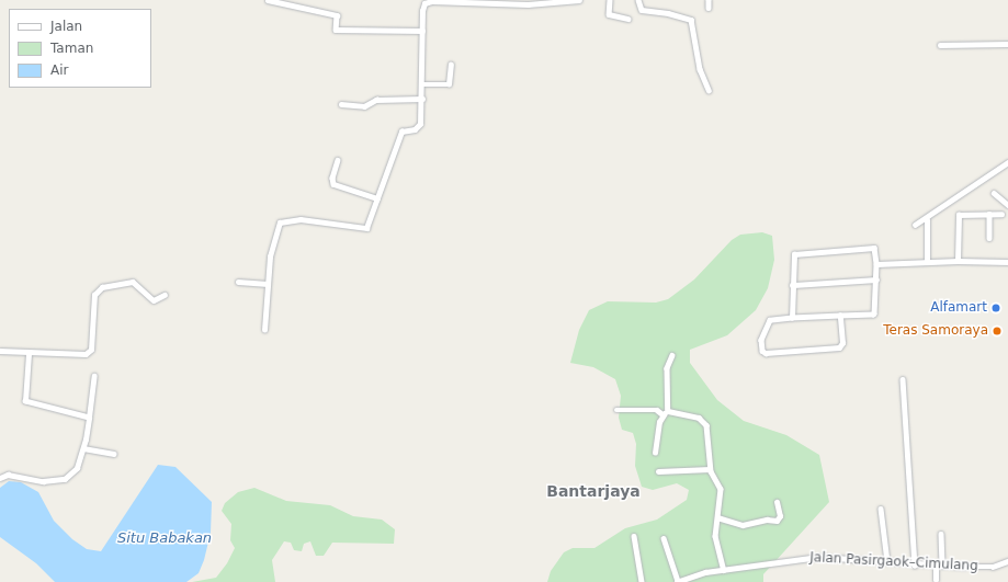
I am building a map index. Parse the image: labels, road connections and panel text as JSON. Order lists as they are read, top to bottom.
{
  "streets": {
    "street": ["Jalan Pasirgaok–Cimulang"]
  },
  "districts": ["Bantarjaya"],
  "water": ["Situ Babakan"],
  "places": ["Alfamart", "Teras Samoraya"],
  "legend": ["Jalan", "Taman", "Air"]
}
